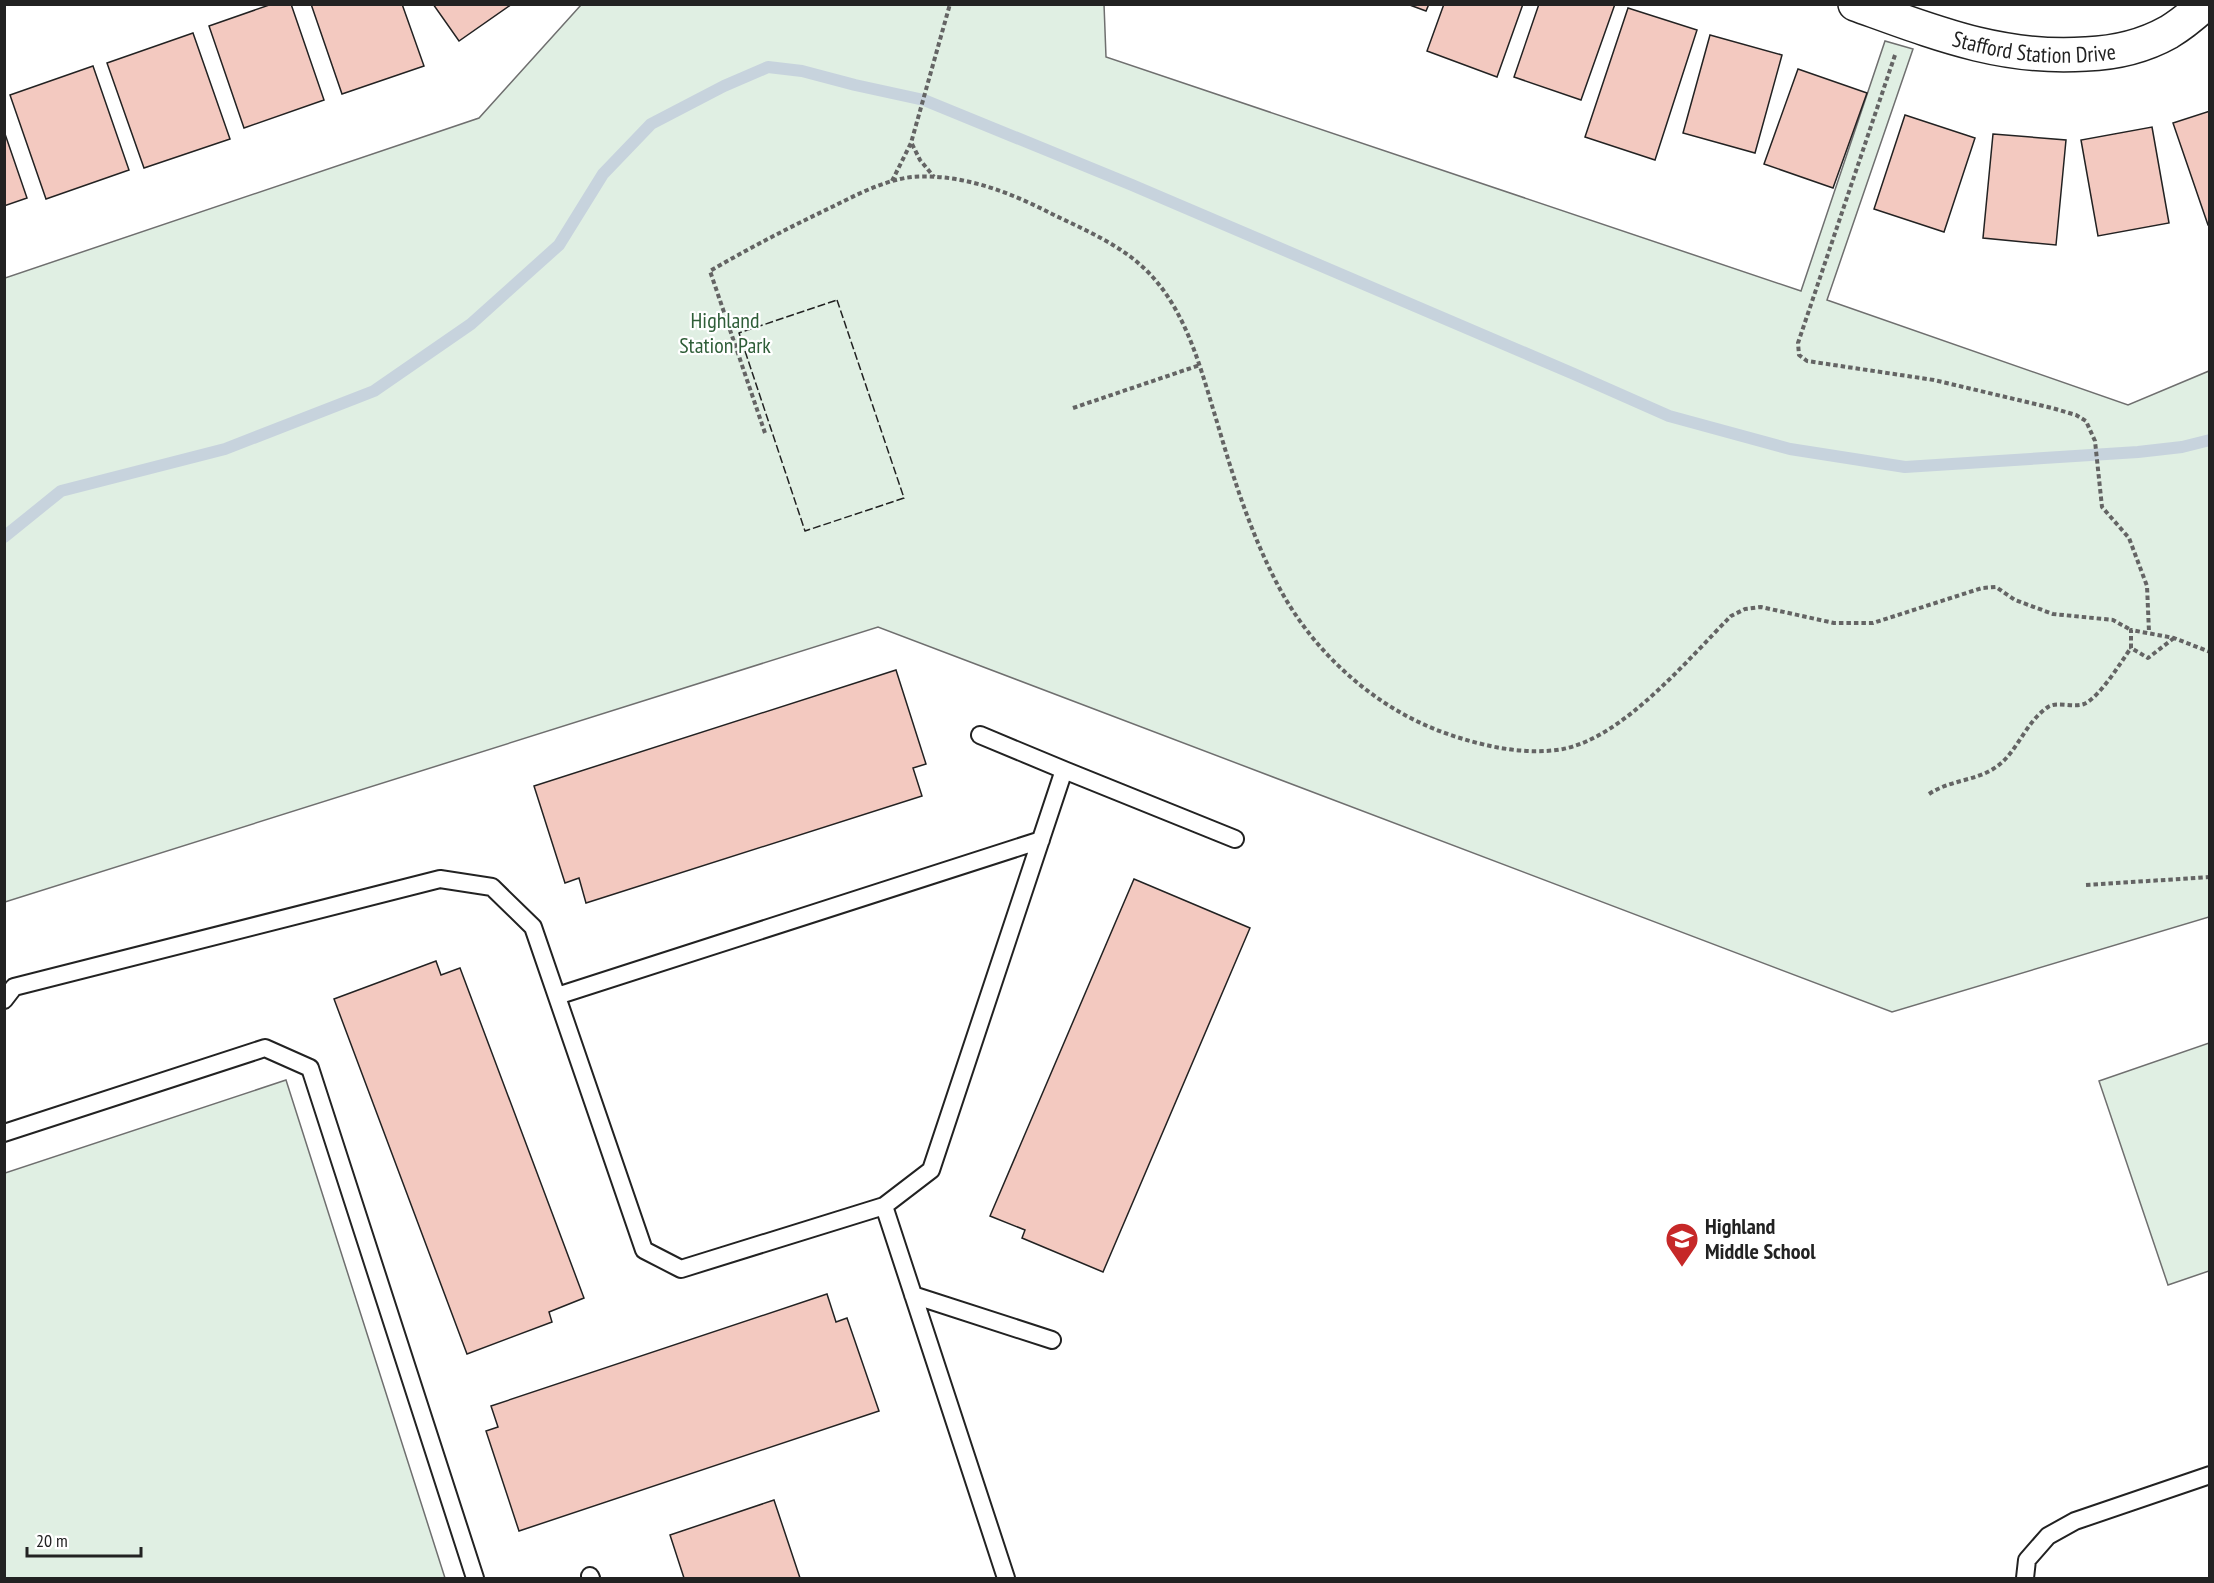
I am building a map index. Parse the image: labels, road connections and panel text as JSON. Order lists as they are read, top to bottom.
{
  "streets": {
    "street": ["Stafford Station Drive"]
  },
  "parks": ["Highland Station Park"],
  "places": {
    "school or university": ["Highland Middle School"]
  },
  "scale_bar": "20 m"
}
